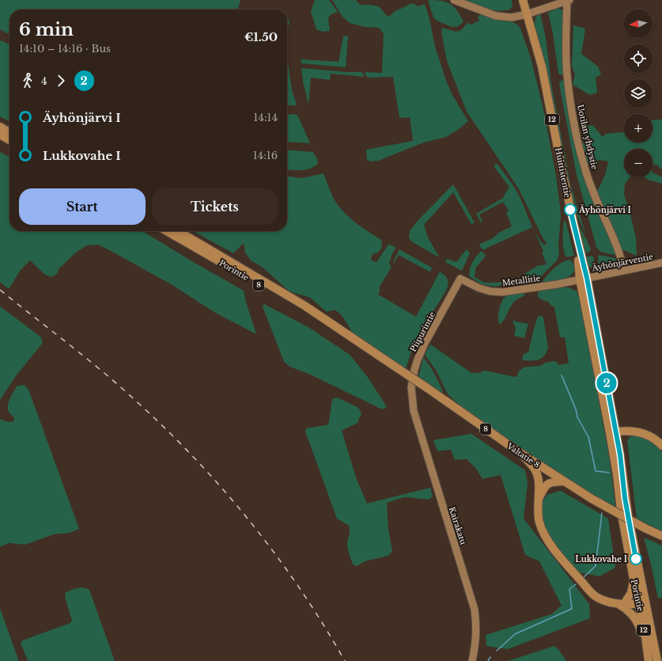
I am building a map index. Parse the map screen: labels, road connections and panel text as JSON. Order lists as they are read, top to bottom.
{
  "streets": {
    "highway": [
      "12",
      "Huittistentie",
      "Porintie",
      "8",
      "Valtatie 8"
    ],
    "main road": [
      "Uotilan yhdystie",
      "Äyhönjärventie",
      "Metallitie",
      "Piipurintie",
      "Kairakatu"
    ]
  },
  "crossings": [
    ["Uotilan yhdystie", "Äyhönjärventie"],
    ["Huittistentie", "Äyhönjärventie"],
    ["Huittistentie", "Porintie"],
    ["Huittistentie", "Metallitie"],
    ["Äyhönjärventie", "Metallitie"],
    ["Porintie", "Valtatie 8"],
    ["Metallitie", "Piipurintie"],
    ["Piipurintie", "Kairakatu"]
  ],
  "places": ["Äyhönjärvi I", "Lukkovahe I"],
  "lines": ["bus line 2"],
  "north": "left",
  "page": {
    "on_map": "2",
    "map_buttons": ["+", "−"],
    "heading": ["6 min", "14:10 – 14:16 · Bus", "€1.50"],
    "legs": ["4", "2"],
    "list": [
      {
        "name": "Äyhönjärvi I",
        "value": "14:14"
      },
      {
        "name": "Lukkovahe I",
        "value": "14:16"
      }
    ],
    "buttons": ["Start", "Tickets"]
  }
}
